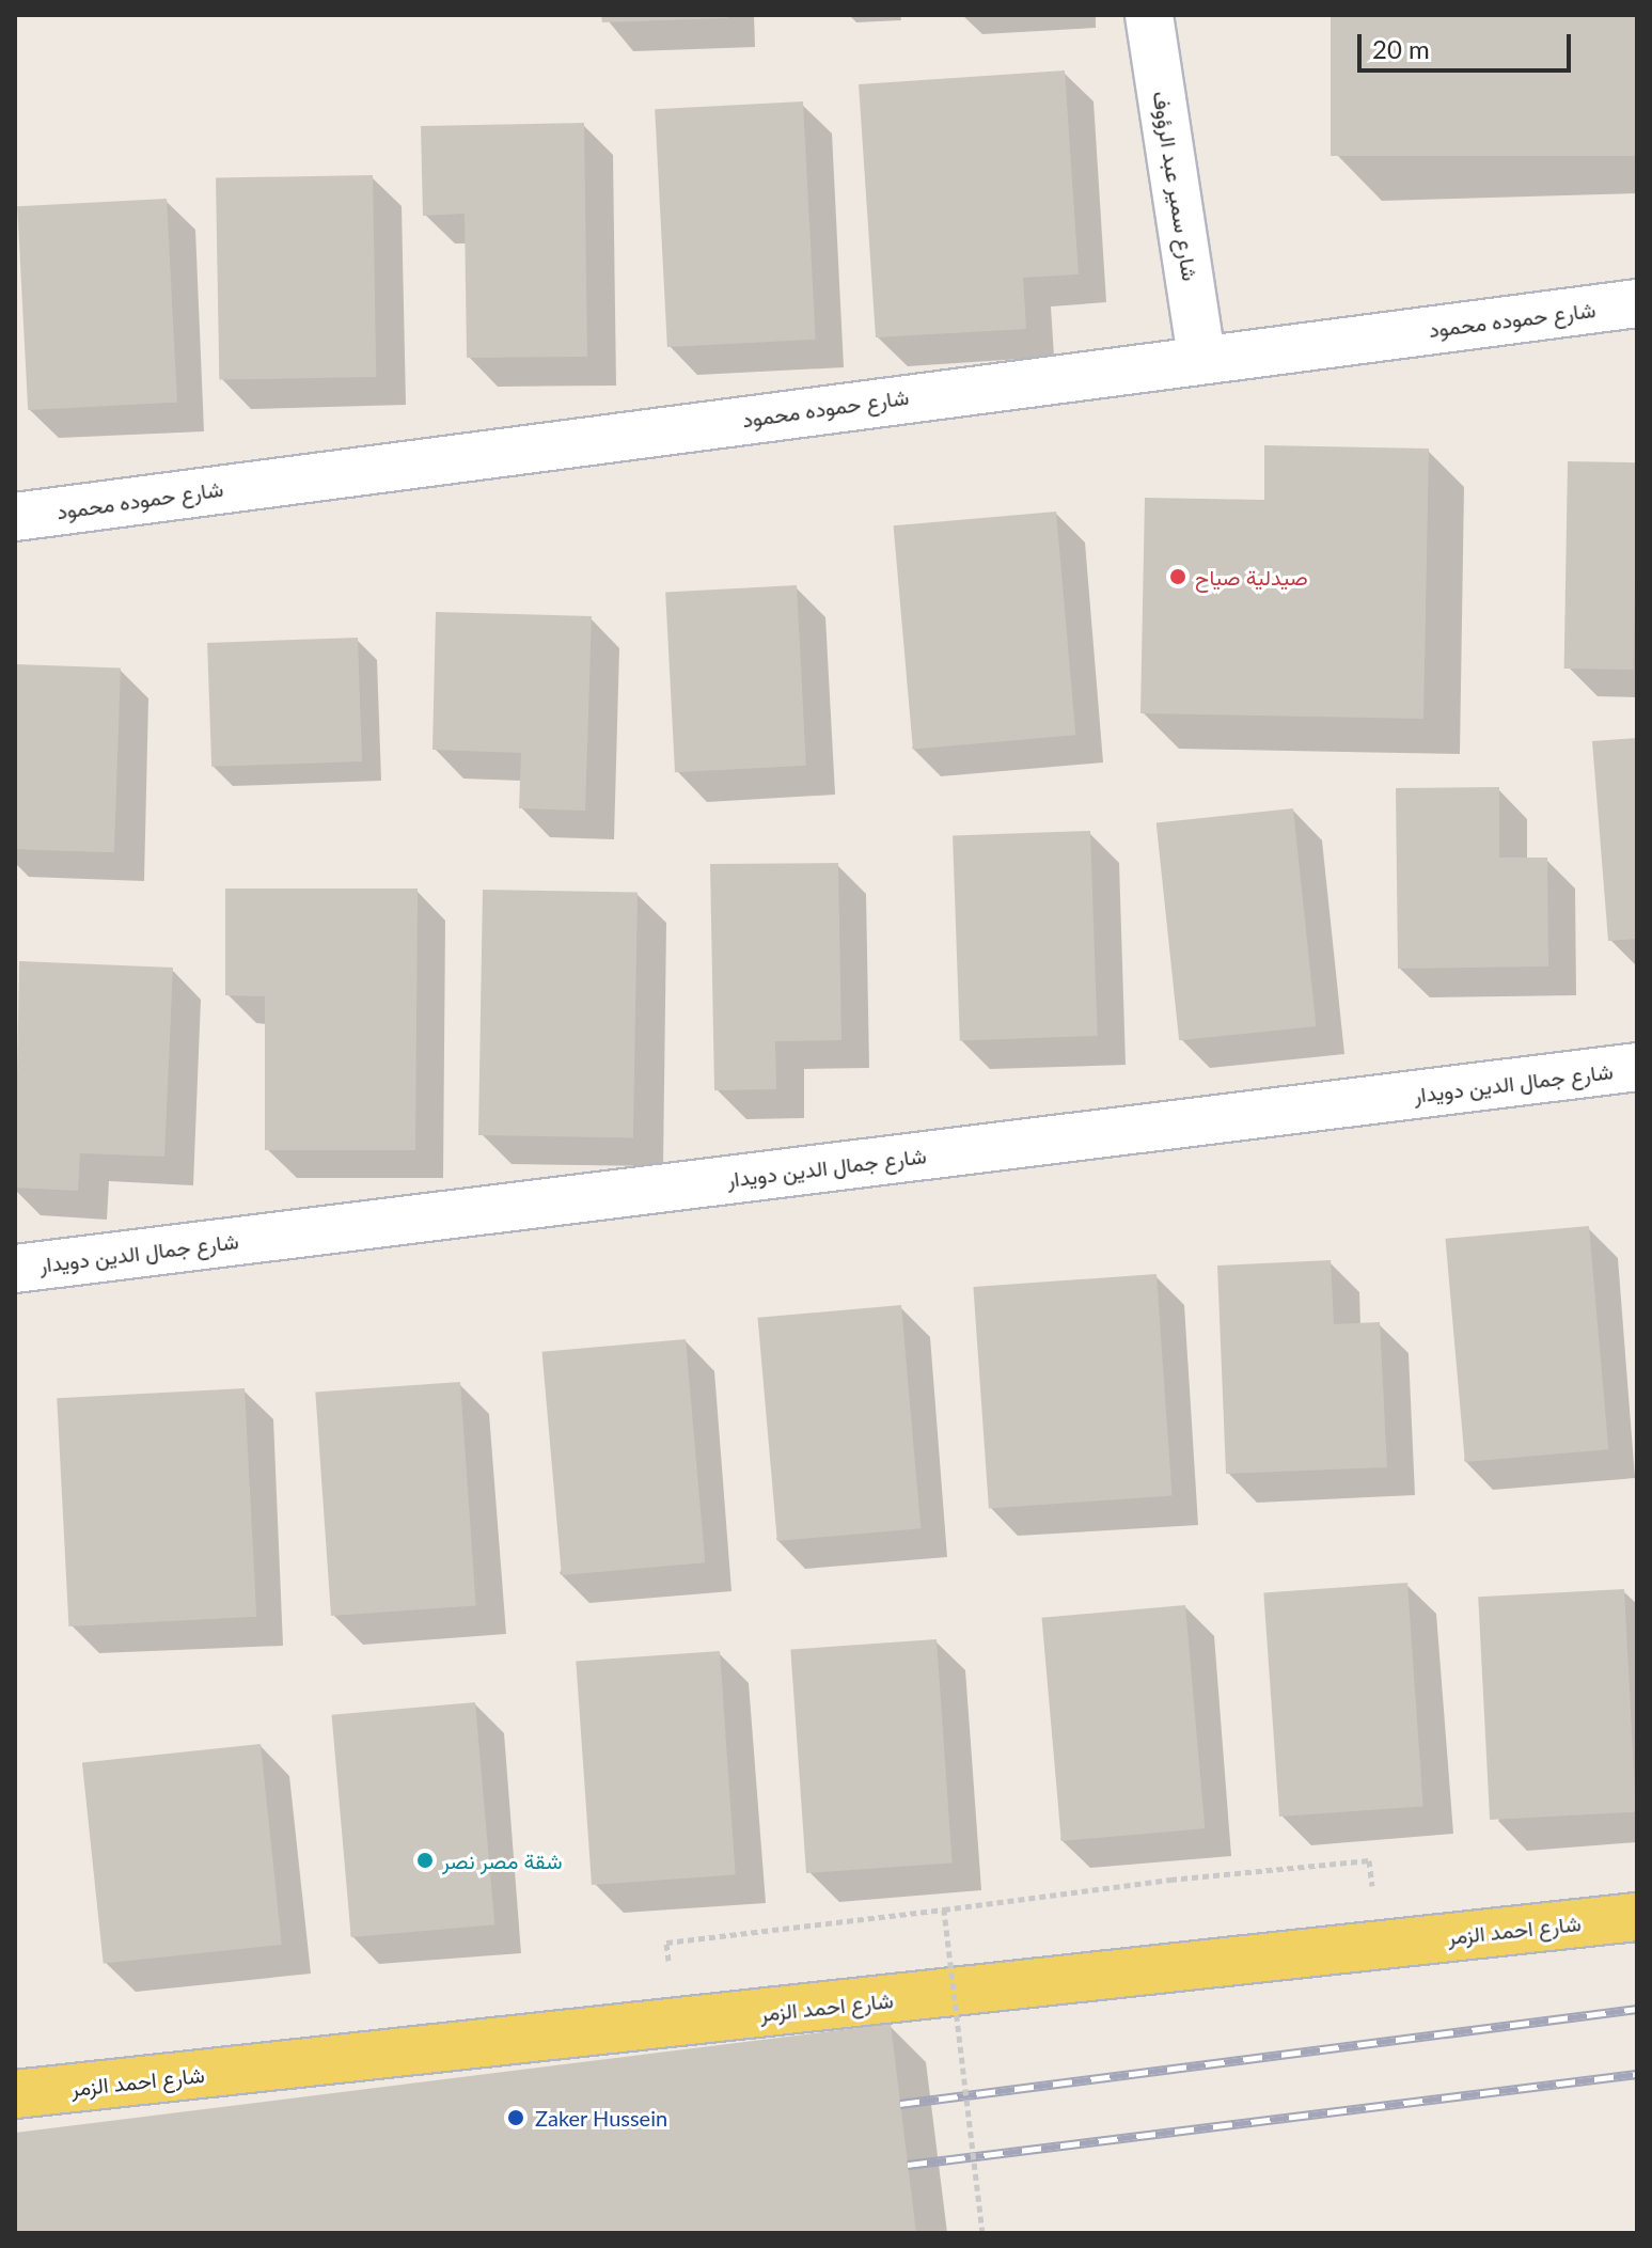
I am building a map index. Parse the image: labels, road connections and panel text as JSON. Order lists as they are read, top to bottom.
{
  "streets": {
    "main road": ["شارع احمد الزمر"],
    "street": ["شارع سمير عبد الرؤوف", "شارع حموده محمود", "شارع جمال الدين دويدار"]
  },
  "crossings": [
    ["شارع سمير عبد الرؤوف", "شارع حموده محمود"]
  ],
  "places": ["صيدلية صياح", "شقة مصر نصر", "Zaker Hussein"],
  "scale_bar": "20 m"
}
